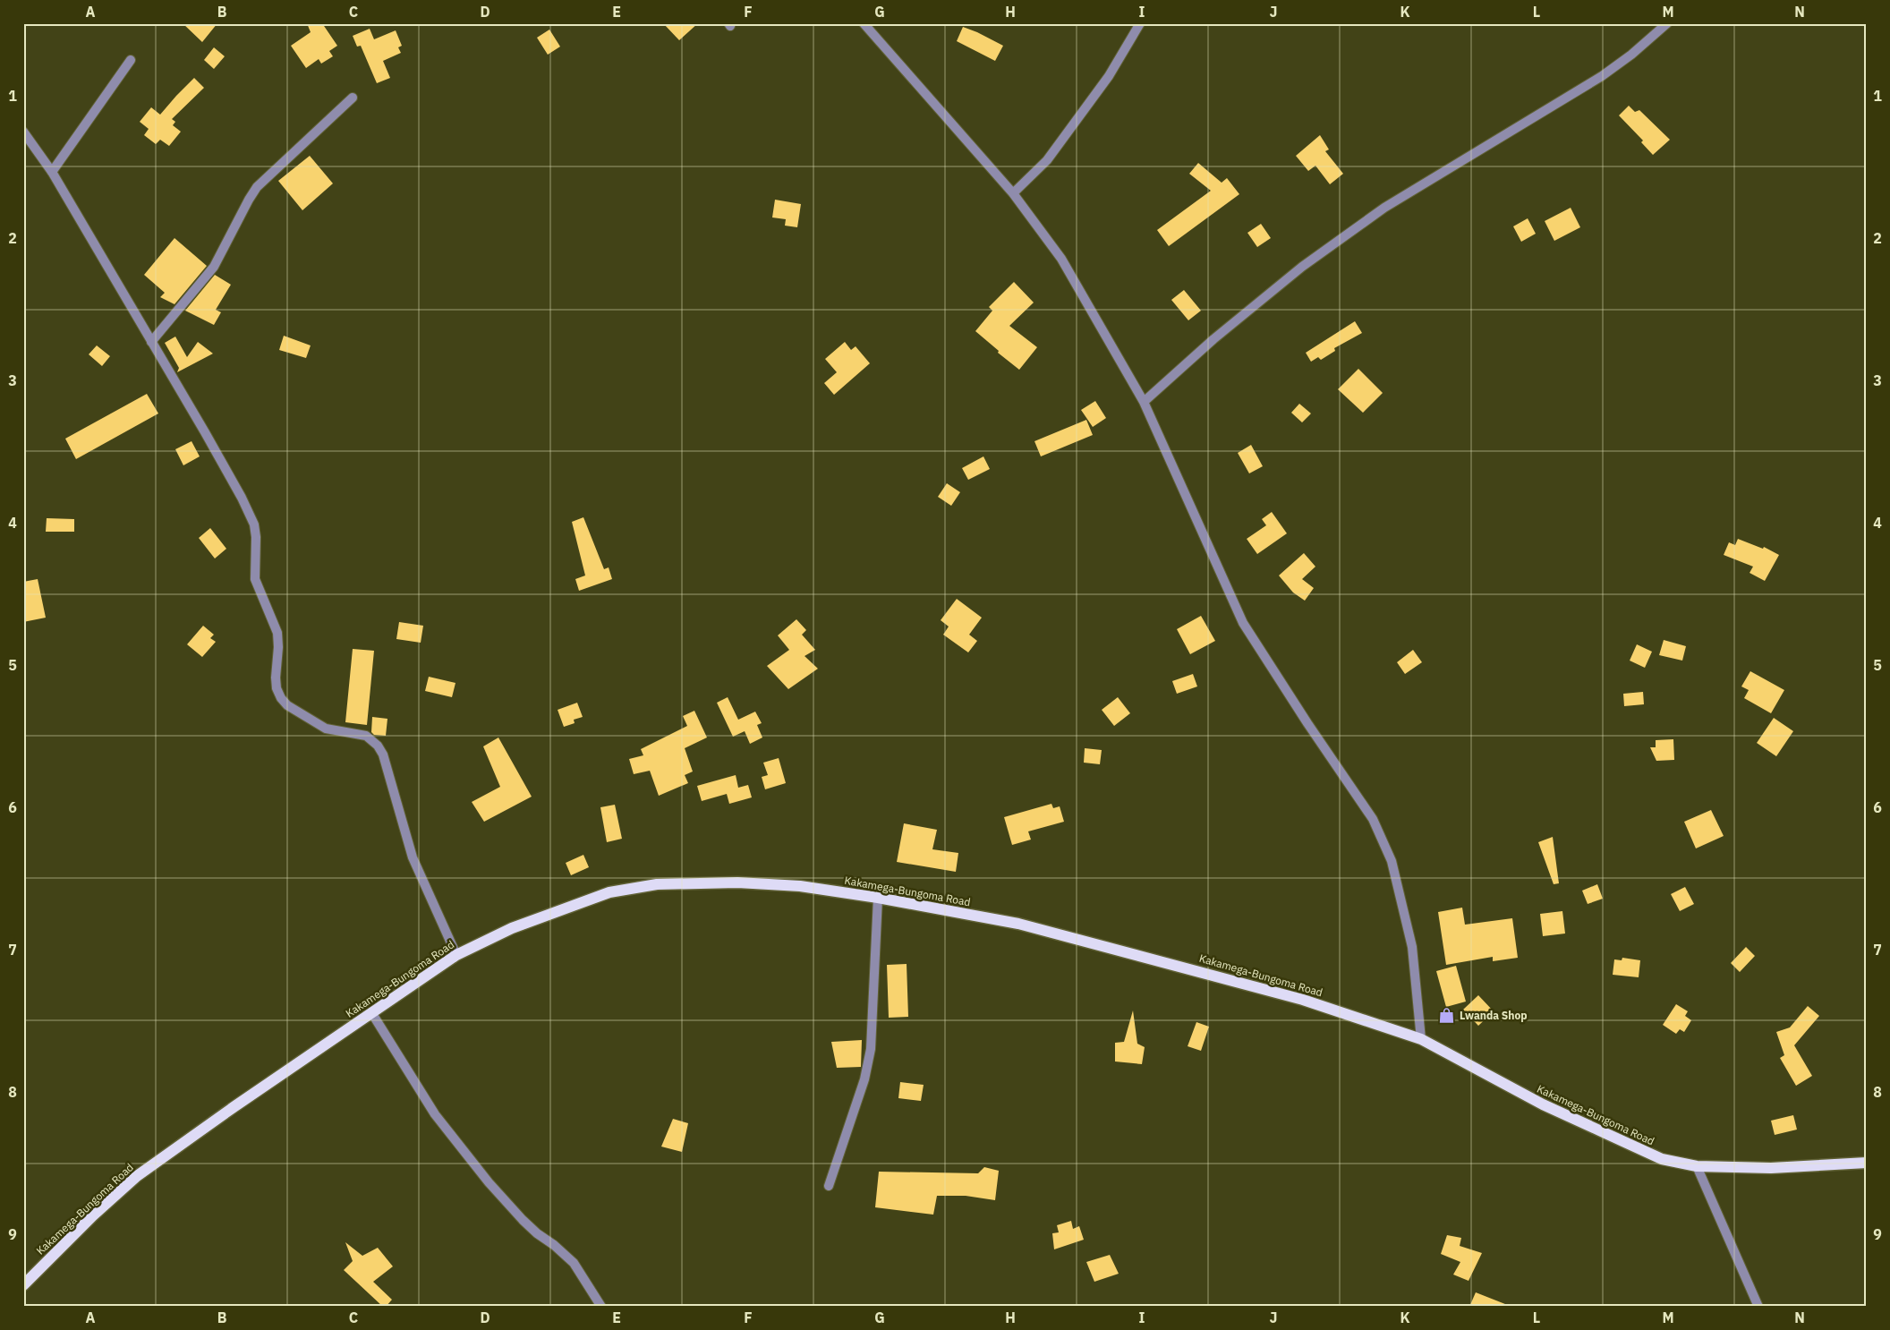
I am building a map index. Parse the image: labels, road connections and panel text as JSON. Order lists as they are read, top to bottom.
{
  "streets": {
    "main road": ["Kakamega-Bungoma Road"]
  },
  "places": {
    "shop": ["Lwanda Shop"]
  },
  "grid": {
    "columns": [
      "A",
      "B",
      "C",
      "D",
      "E",
      "F",
      "G",
      "H",
      "I",
      "J",
      "K",
      "L",
      "M",
      "N"
    ],
    "rows": [
      "1",
      "2",
      "3",
      "4",
      "5",
      "6",
      "7",
      "8",
      "9"
    ]
  }
}
